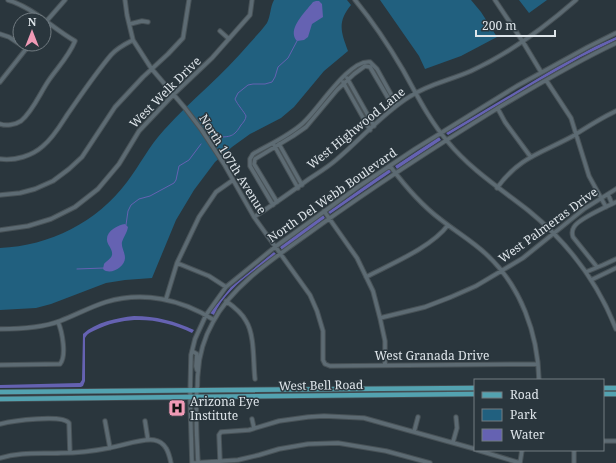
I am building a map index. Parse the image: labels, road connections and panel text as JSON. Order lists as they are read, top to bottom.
{
  "streets": {
    "main road": ["West Bell Road"],
    "street": [
      "West Welk Drive",
      "West Highwood Lane",
      "North 107th Avenue",
      "North Del Webb Boulevard",
      "West Palmeras Drive",
      "West Granada Drive"
    ]
  },
  "crossings": [
    ["West Welk Drive", "North 107th Avenue"],
    ["West Highwood Lane", "North 107th Avenue"],
    ["North 107th Avenue", "North Del Webb Boulevard"],
    ["North 107th Avenue", "West Granada Drive"],
    ["North Del Webb Boulevard", "West Bell Road"]
  ],
  "places": {
    "hospital": ["Arizona Eye Institute"]
  },
  "legend": ["Road", "Park", "Water"],
  "scale_bar": "200 m",
  "north": "top"
}
